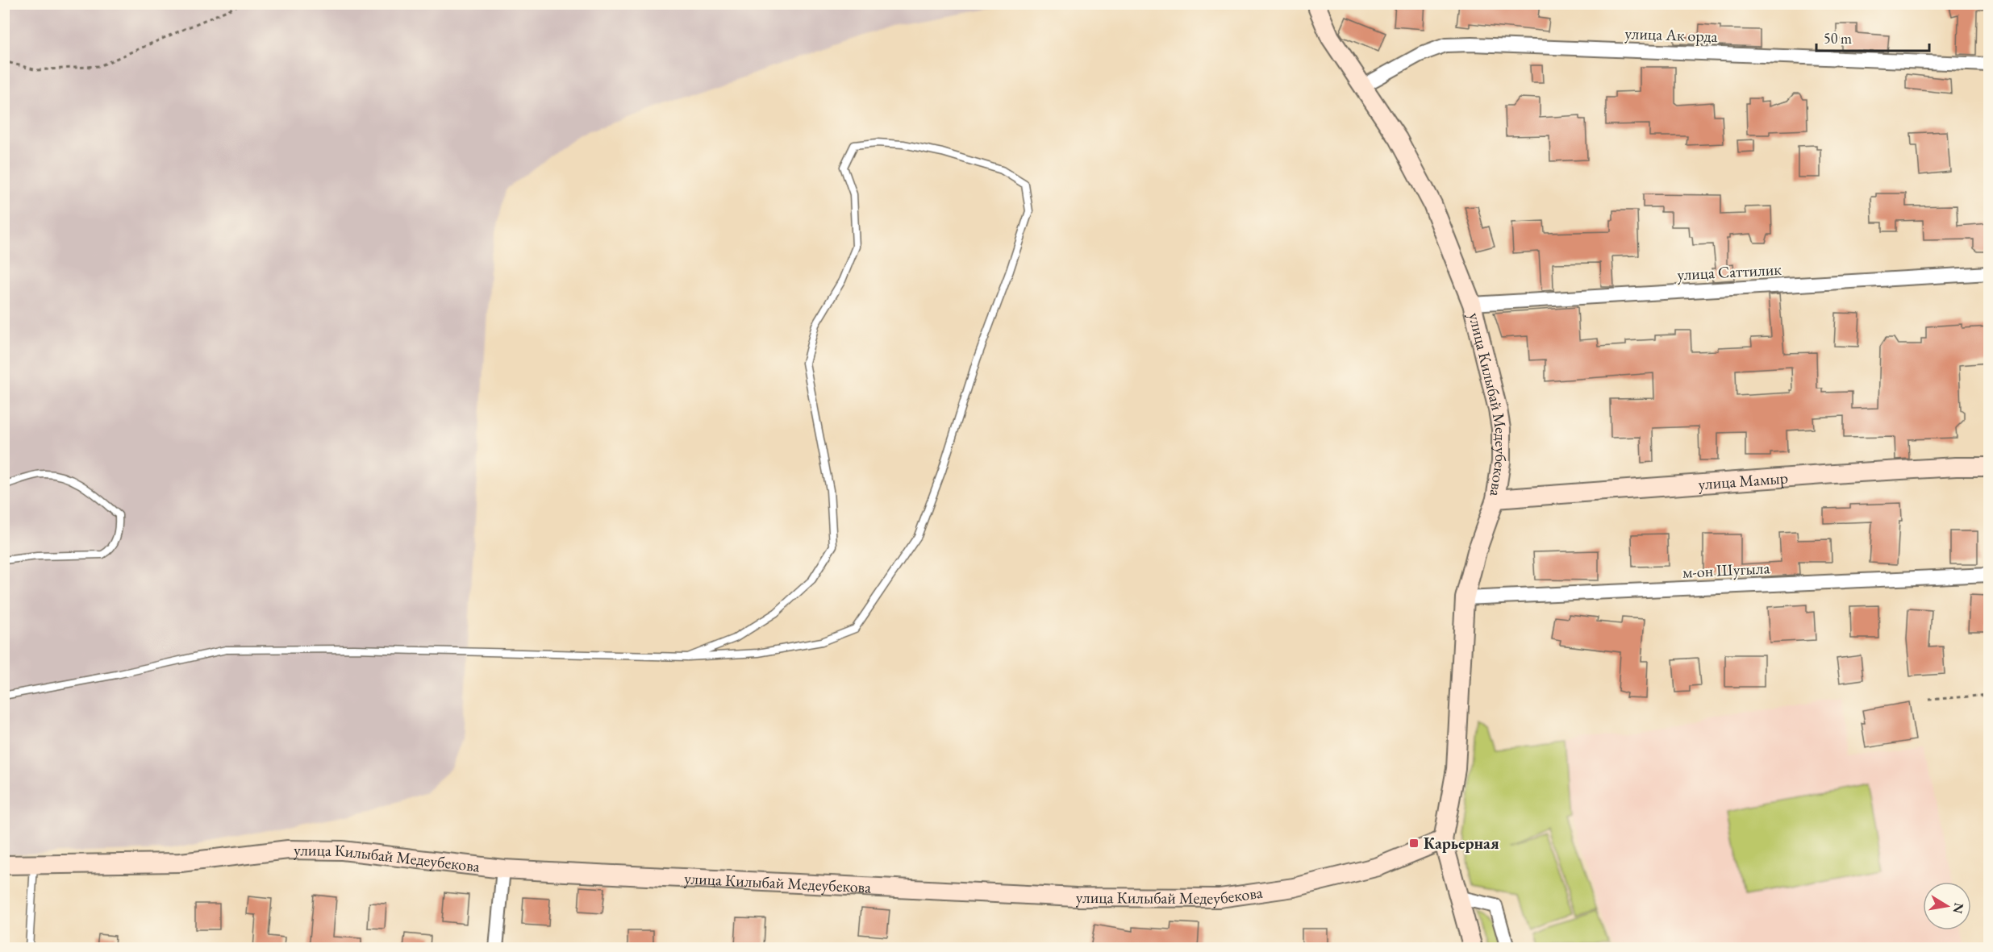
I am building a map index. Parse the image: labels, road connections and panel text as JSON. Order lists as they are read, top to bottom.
{
  "streets": {
    "main road": ["улица Килыбай Медеубекова", "улица Мамыр"],
    "street": ["улица Ак орда", "улица Саттилик", "м-он Шугыла"]
  },
  "crossings": [
    ["улица Ак орда", "улица Килыбай Медеубекова"],
    ["улица Саттилик", "улица Килыбай Медеубекова"],
    ["улица Килыбай Медеубекова", "улица Мамыр"],
    ["улица Килыбай Медеубекова", "м-он Шугыла"]
  ],
  "places": {
    "transit": ["Карьерная"]
  },
  "scale_bar": "50 m",
  "north": "right"
}
